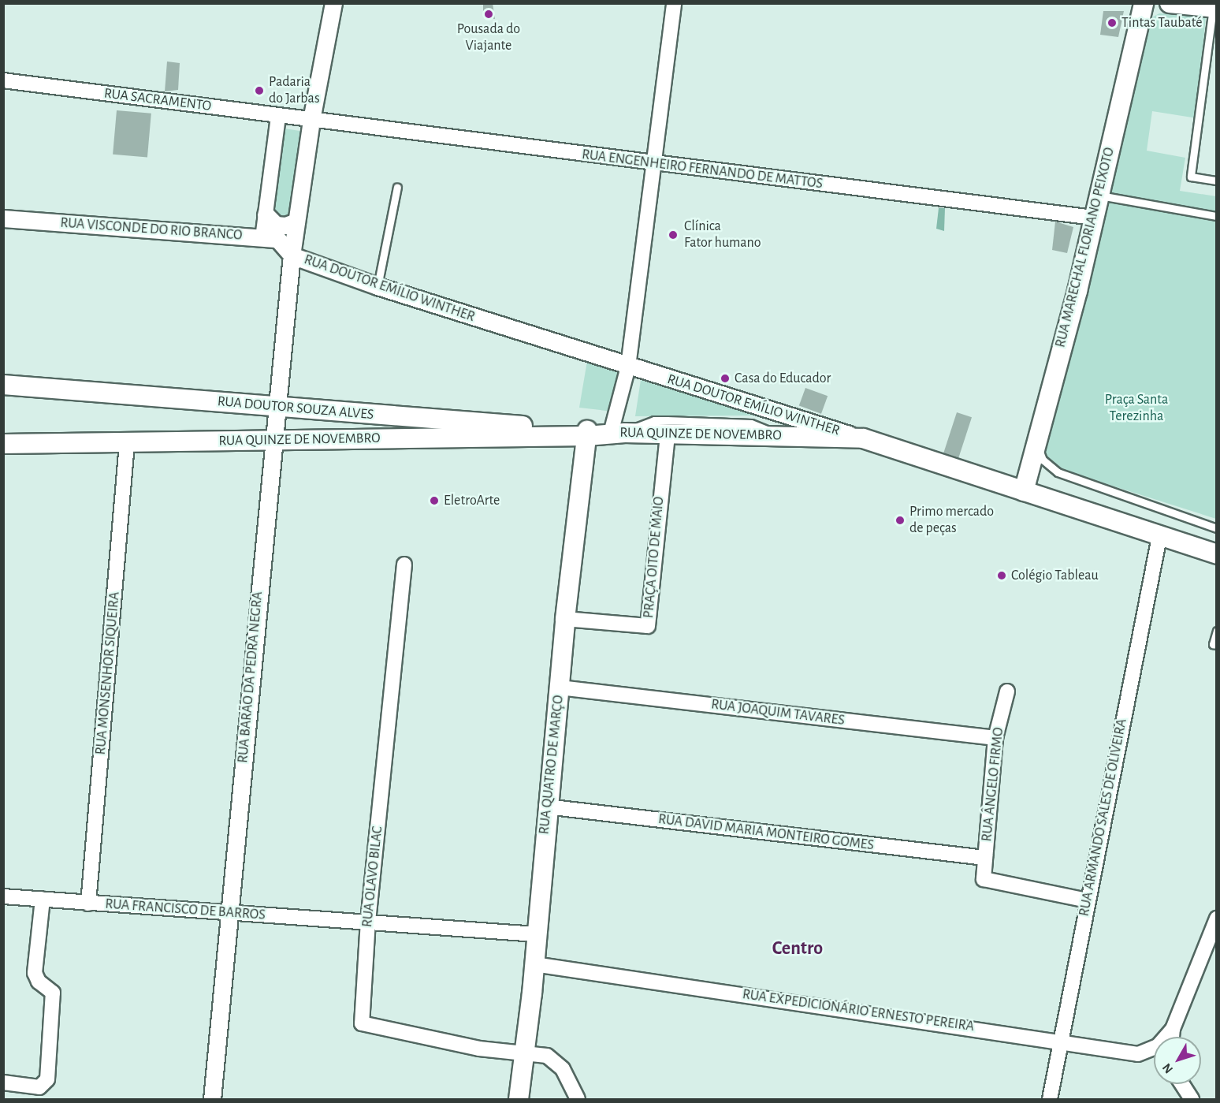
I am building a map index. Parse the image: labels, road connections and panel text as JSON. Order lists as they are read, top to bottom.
{
  "streets": {
    "main road": [
      "RUA MARECHAL FLORIANO PEIXOTO",
      "RUA DOUTOR EMÍLIO WINTHER",
      "RUA DOUTOR SOUZA ALVES",
      "RUA QUINZE DE NOVEMBRO",
      "RUA QUATRO DE MARÇO"
    ],
    "street": [
      "RUA SACRAMENTO",
      "RUA ENGENHEIRO FERNANDO DE MATTOS",
      "RUA VISCONDE DO RIO BRANCO",
      "PRAÇA OITO DE MAIO",
      "RUA MONSENHOR SIQUEIRA",
      "RUA BARÃO DA PEDRA NEGRA",
      "RUA JOAQUIM TAVARES",
      "RUA ÂNGELO FIRMO",
      "RUA ARMANDO SALES DE OLIVEIRA",
      "RUA DAVID MARIA MONTEIRO GOMES",
      "RUA OLAVO BILAC",
      "RUA FRANCISCO DE BARROS",
      "RUA EXPEDICIONÁRIO ERNESTO PEREIRA"
    ]
  },
  "crossings": [
    ["RUA SACRAMENTO", "RUA ENGENHEIRO FERNANDO DE MATTOS"],
    ["RUA SACRAMENTO", "RUA BARÃO DA PEDRA NEGRA"],
    ["RUA ENGENHEIRO FERNANDO DE MATTOS", "RUA MARECHAL FLORIANO PEIXOTO"],
    ["RUA ENGENHEIRO FERNANDO DE MATTOS", "RUA BARÃO DA PEDRA NEGRA"],
    ["RUA ENGENHEIRO FERNANDO DE MATTOS", "RUA QUATRO DE MARÇO"],
    ["RUA VISCONDE DO RIO BRANCO", "RUA DOUTOR EMÍLIO WINTHER"],
    ["RUA VISCONDE DO RIO BRANCO", "RUA BARÃO DA PEDRA NEGRA"],
    ["RUA MARECHAL FLORIANO PEIXOTO", "RUA DOUTOR EMÍLIO WINTHER"],
    ["RUA DOUTOR EMÍLIO WINTHER", "RUA QUINZE DE NOVEMBRO"],
    ["RUA DOUTOR EMÍLIO WINTHER", "RUA BARÃO DA PEDRA NEGRA"],
    ["RUA DOUTOR EMÍLIO WINTHER", "RUA QUATRO DE MARÇO"],
    ["RUA DOUTOR EMÍLIO WINTHER", "RUA ARMANDO SALES DE OLIVEIRA"],
    ["RUA DOUTOR SOUZA ALVES", "RUA QUINZE DE NOVEMBRO"],
    ["RUA DOUTOR SOUZA ALVES", "RUA BARÃO DA PEDRA NEGRA"],
    ["RUA DOUTOR SOUZA ALVES", "RUA QUATRO DE MARÇO"],
    ["RUA QUINZE DE NOVEMBRO", "PRAÇA OITO DE MAIO"],
    ["RUA QUINZE DE NOVEMBRO", "RUA MONSENHOR SIQUEIRA"],
    ["RUA QUINZE DE NOVEMBRO", "RUA BARÃO DA PEDRA NEGRA"],
    ["RUA QUINZE DE NOVEMBRO", "RUA QUATRO DE MARÇO"],
    ["PRAÇA OITO DE MAIO", "RUA QUATRO DE MARÇO"],
    ["RUA MONSENHOR SIQUEIRA", "RUA FRANCISCO DE BARROS"],
    ["RUA BARÃO DA PEDRA NEGRA", "RUA FRANCISCO DE BARROS"],
    ["RUA JOAQUIM TAVARES", "RUA QUATRO DE MARÇO"],
    ["RUA JOAQUIM TAVARES", "RUA ÂNGELO FIRMO"],
    ["RUA QUATRO DE MARÇO", "RUA DAVID MARIA MONTEIRO GOMES"],
    ["RUA QUATRO DE MARÇO", "RUA OLAVO BILAC"],
    ["RUA QUATRO DE MARÇO", "RUA FRANCISCO DE BARROS"],
    ["RUA QUATRO DE MARÇO", "RUA EXPEDICIONÁRIO ERNESTO PEREIRA"],
    ["RUA ÂNGELO FIRMO", "RUA ARMANDO SALES DE OLIVEIRA"],
    ["RUA ÂNGELO FIRMO", "RUA DAVID MARIA MONTEIRO GOMES"],
    ["RUA ARMANDO SALES DE OLIVEIRA", "RUA EXPEDICIONÁRIO ERNESTO PEREIRA"],
    ["RUA OLAVO BILAC", "RUA FRANCISCO DE BARROS"]
  ],
  "districts": ["Centro"],
  "parks": ["Praça Santa Terezinha"],
  "places": [
    "Pousada do Viajante",
    "Tintas Taubaté",
    "Padaria do Jarbas",
    "Clínica Fator humano",
    "Casa do Educador",
    "EletroArte",
    "Primo mercado de peças",
    "Colégio Tableau"
  ],
  "north": "bottom left"
}
